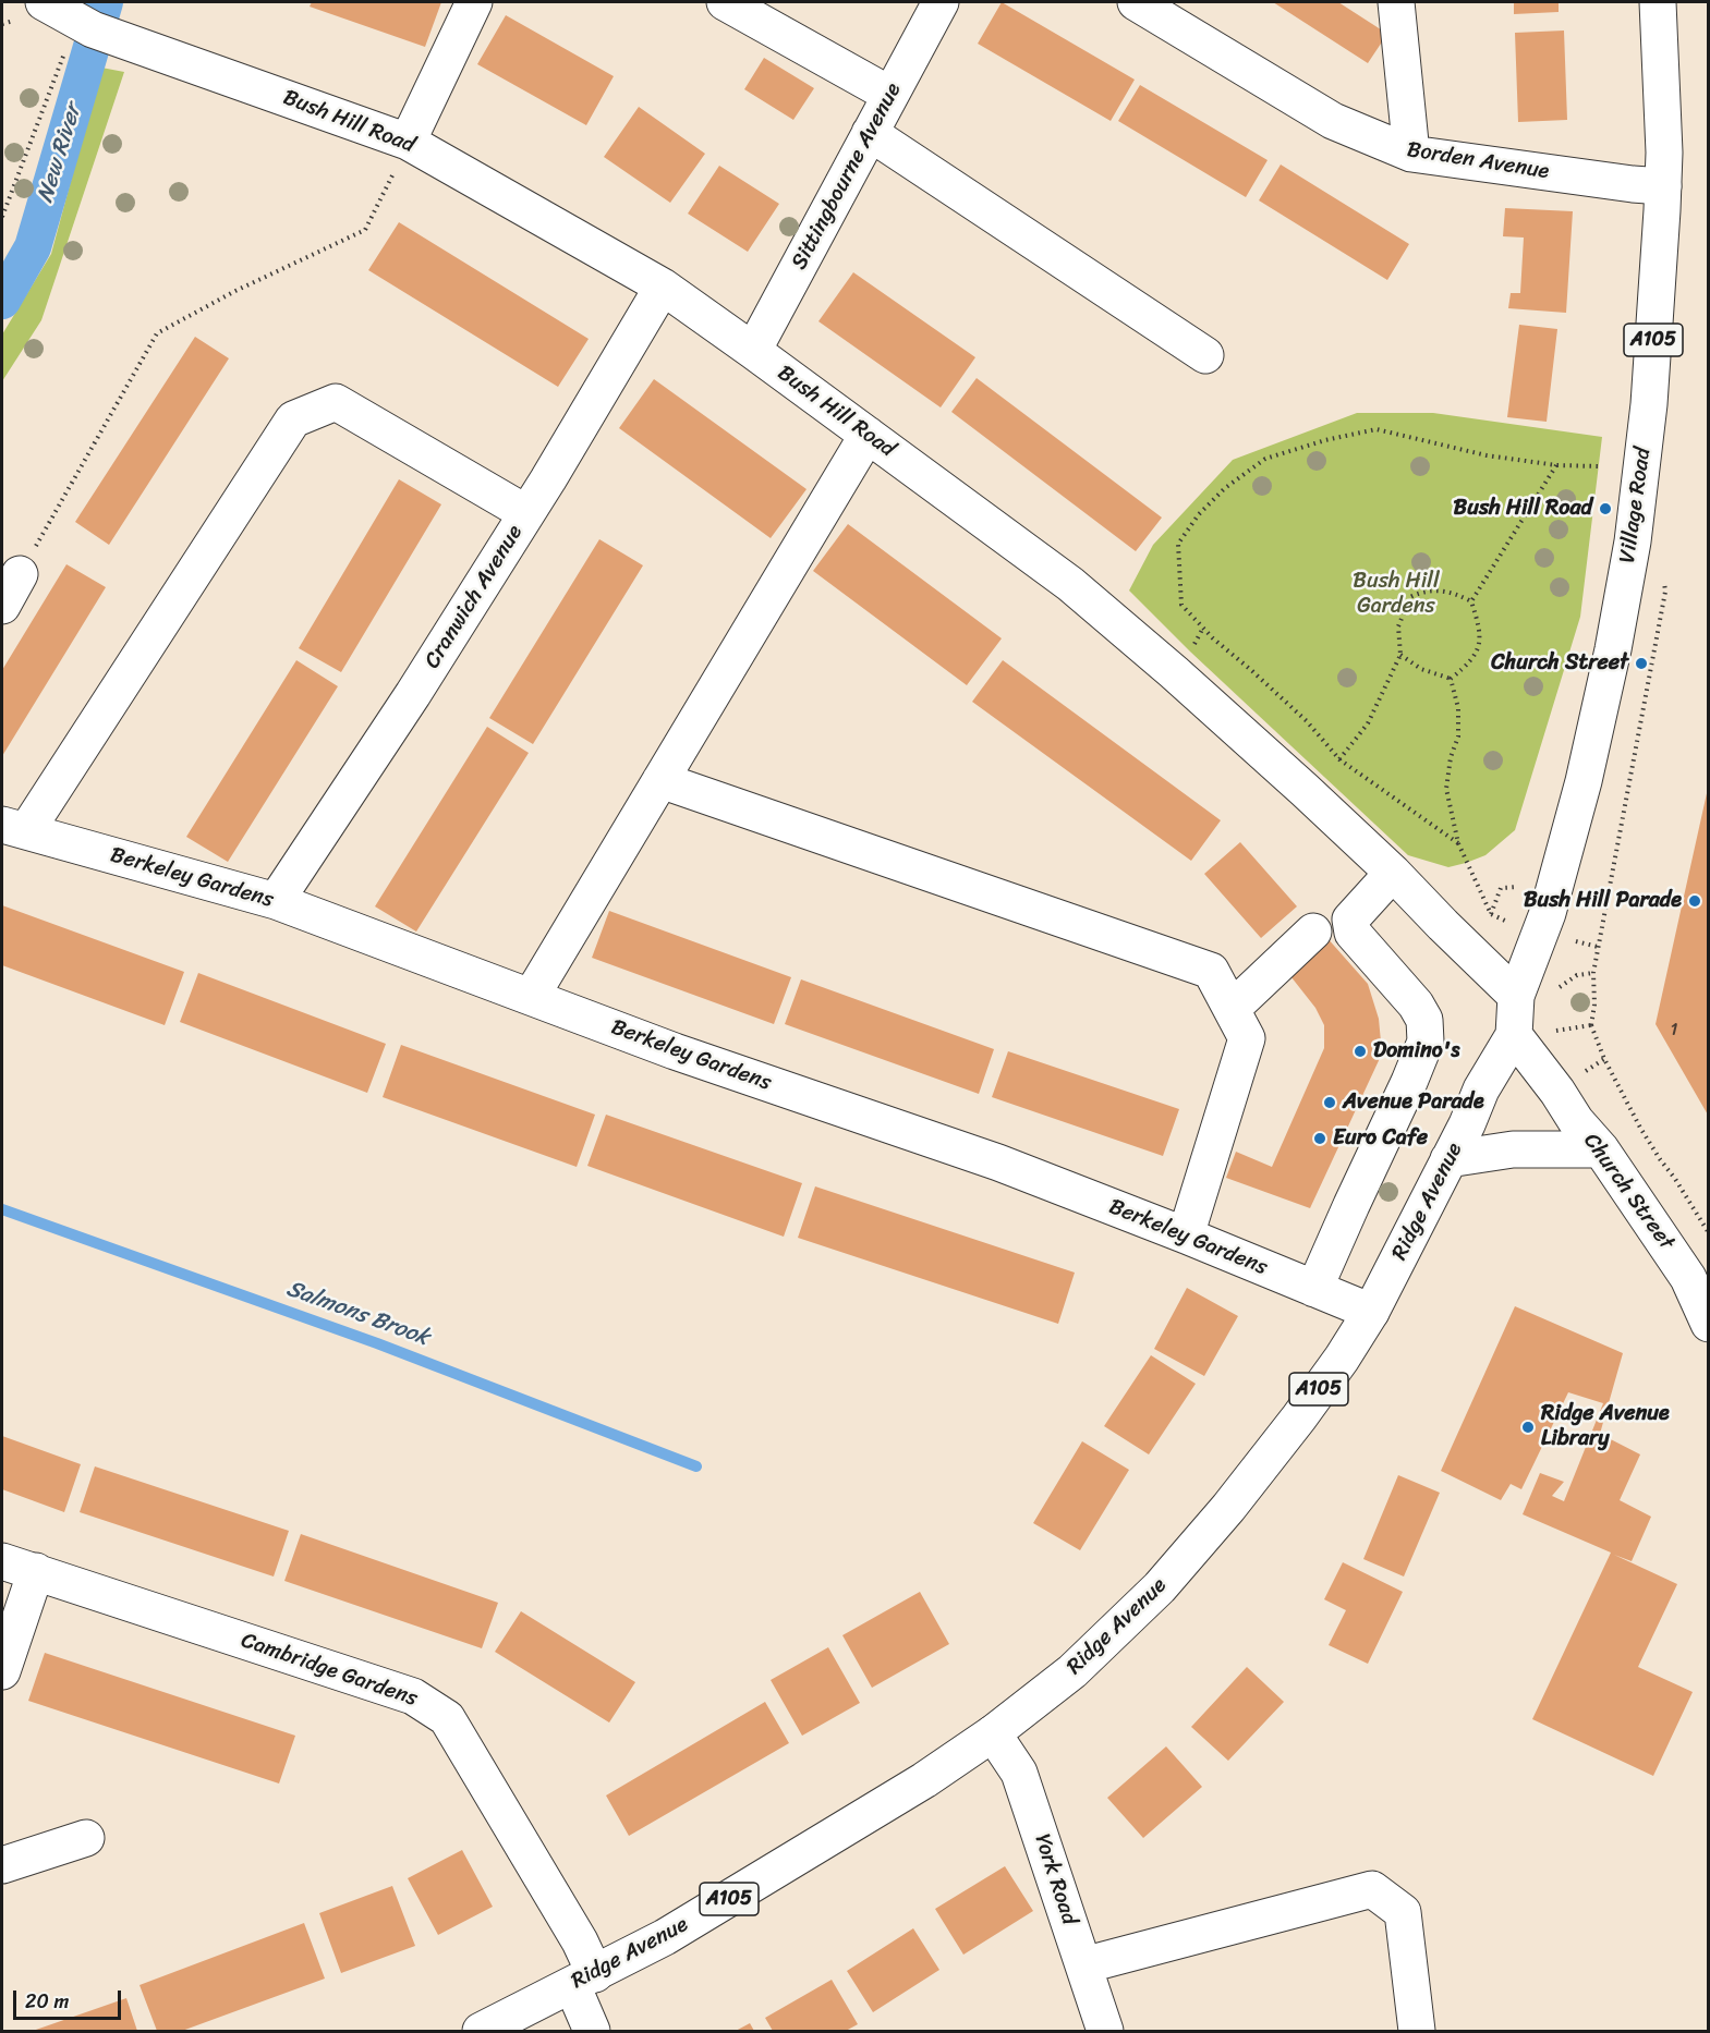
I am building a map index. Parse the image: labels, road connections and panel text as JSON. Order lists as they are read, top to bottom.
{
  "streets": {
    "street": [
      "Bush Hill Road",
      "Borden Avenue",
      "Sittingbourne Avenue",
      "A105",
      "Village Road",
      "Cranwich Avenue",
      "Berkeley Gardens",
      "Church Street",
      "Ridge Avenue",
      "Cambridge Gardens",
      "York Road"
    ]
  },
  "crossings": [
    ["Bush Hill Road", "Sittingbourne Avenue"],
    ["Bush Hill Road", "Village Road"],
    ["Bush Hill Road", "Cranwich Avenue"],
    ["Bush Hill Road", "Ridge Avenue"],
    ["Borden Avenue", "Village Road"],
    ["Village Road", "Ridge Avenue"],
    ["Cranwich Avenue", "Berkeley Gardens"],
    ["Berkeley Gardens", "Ridge Avenue"],
    ["Church Street", "Ridge Avenue"],
    ["Ridge Avenue", "Cambridge Gardens"],
    ["Ridge Avenue", "York Road"]
  ],
  "water": ["New River", "Salmons Brook"],
  "parks": ["Bush Hill Gardens"],
  "places": [
    "Bush Hill Road",
    "Church Street",
    "Bush Hill Parade",
    "Domino's",
    "Avenue Parade",
    "Euro Cafe",
    "Ridge Avenue Library"
  ],
  "house_numbers": ["1"],
  "scale_bar": "20 m"
}
